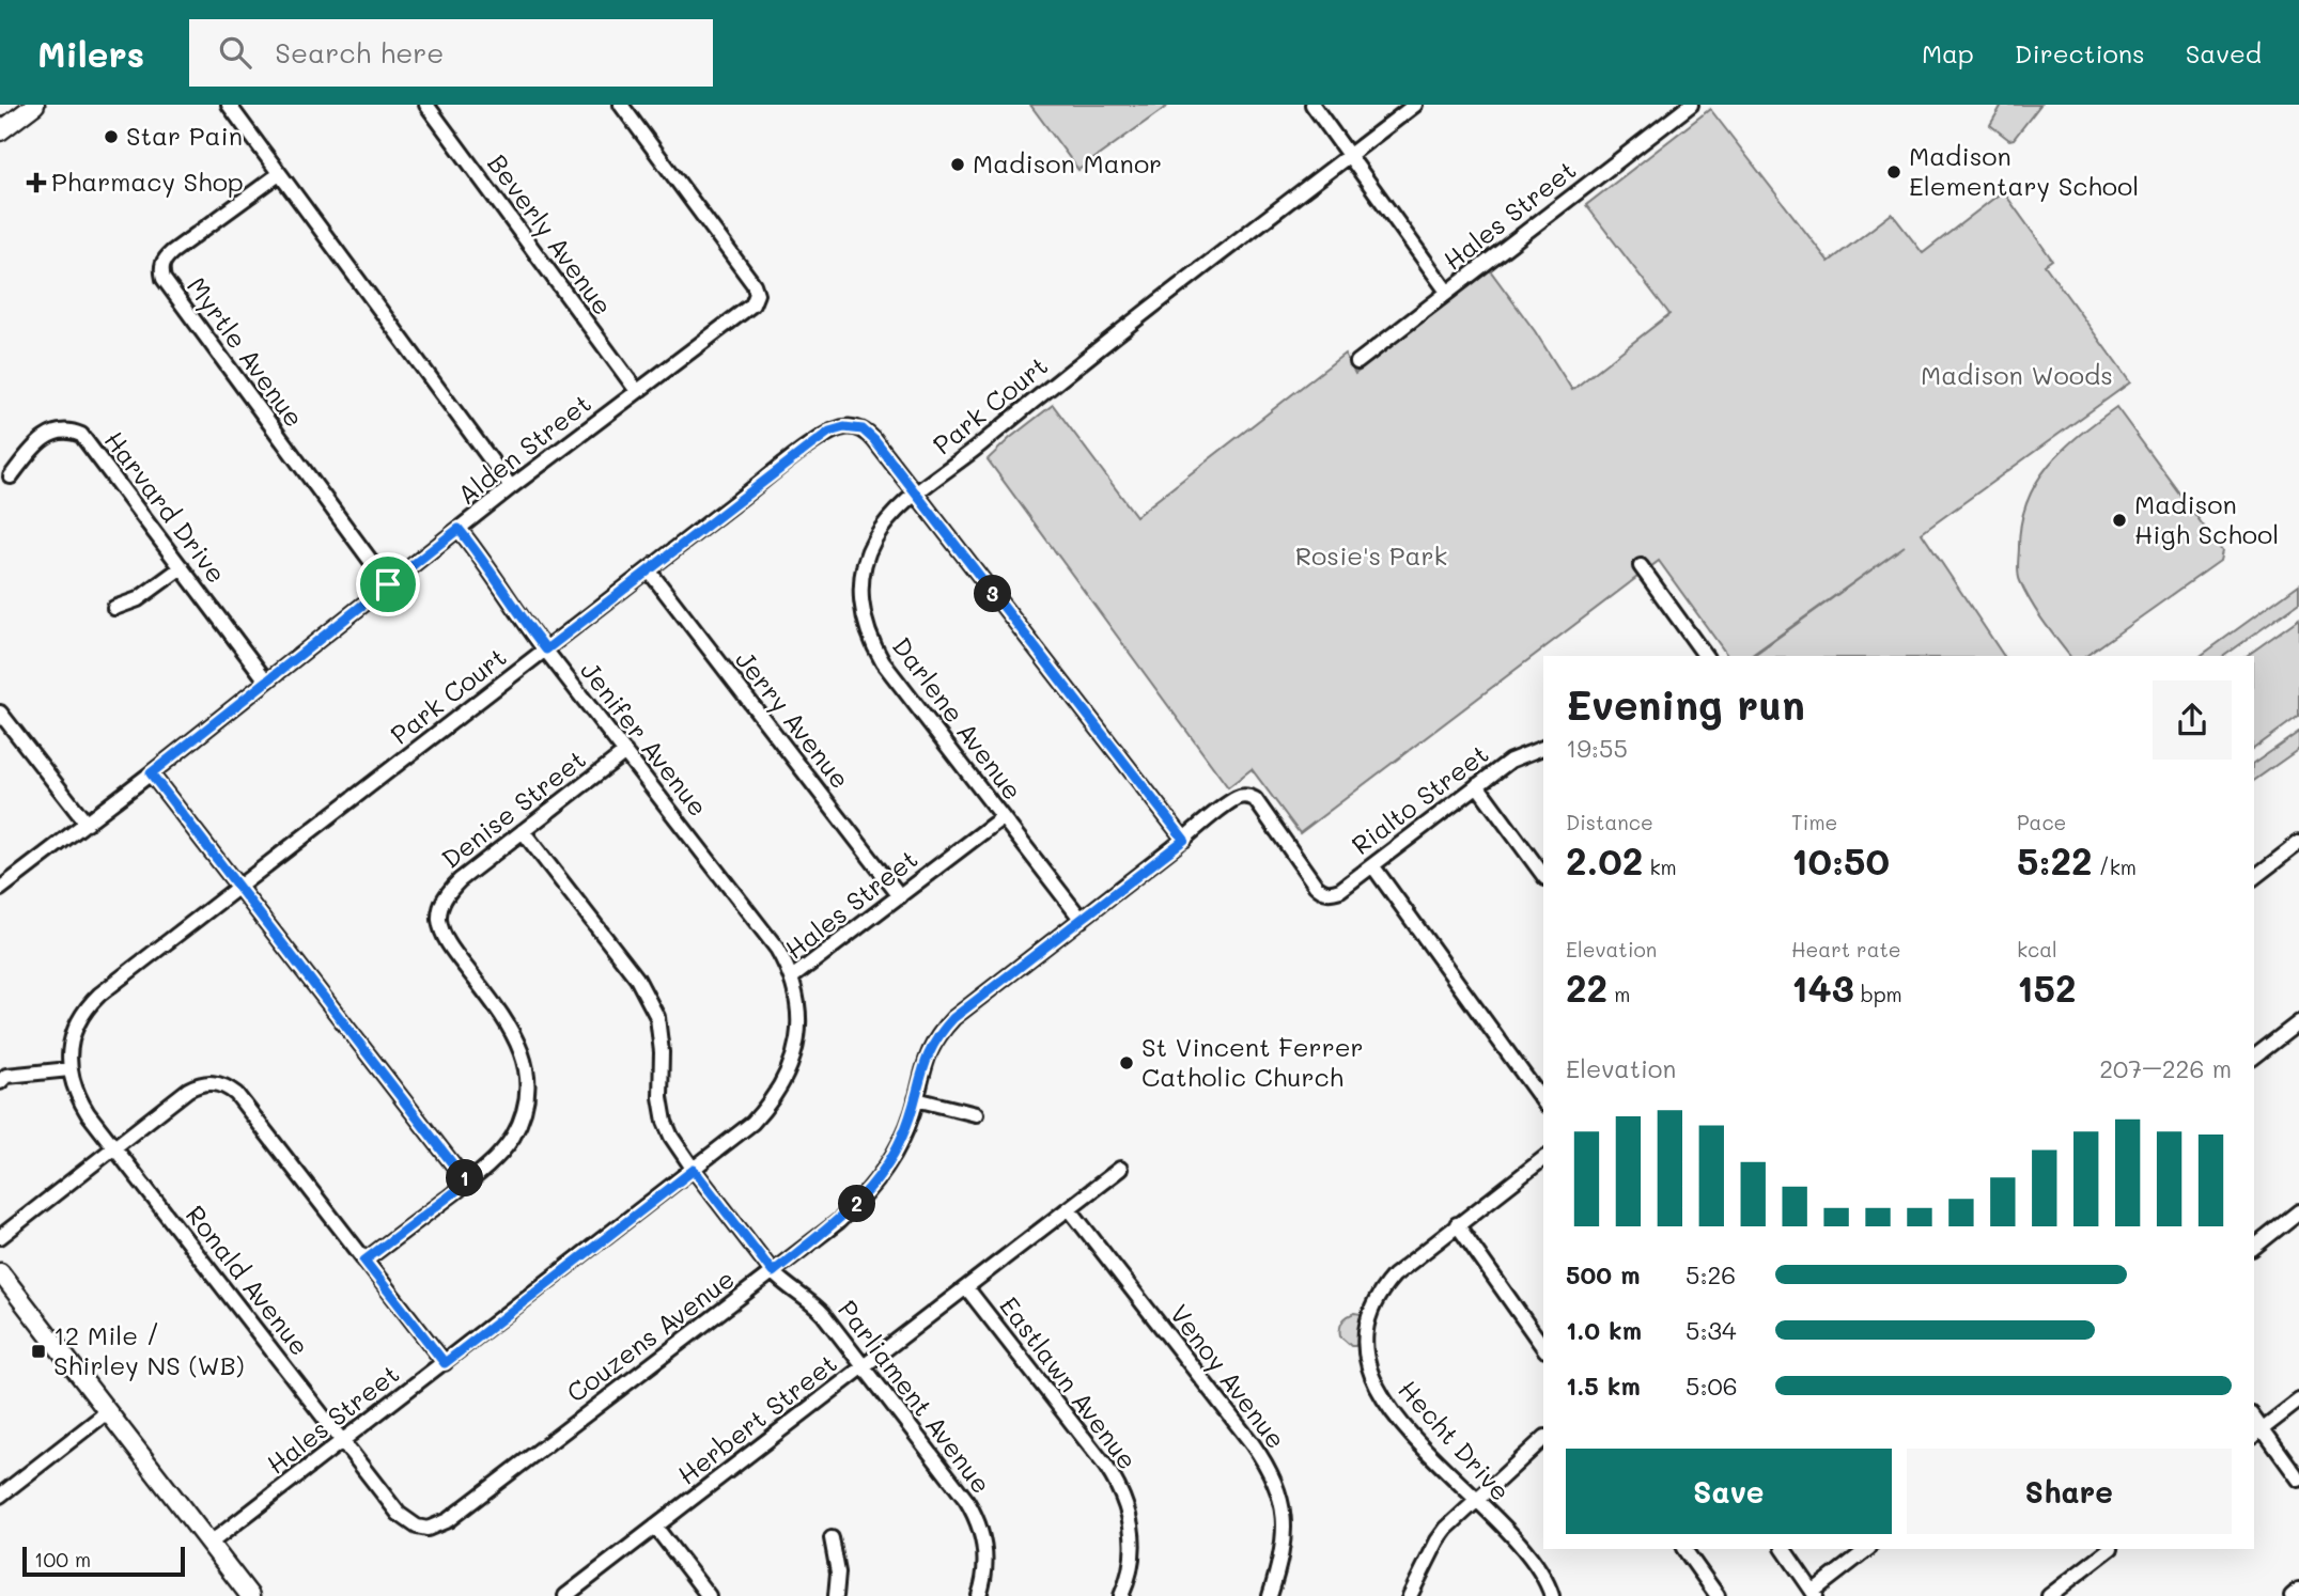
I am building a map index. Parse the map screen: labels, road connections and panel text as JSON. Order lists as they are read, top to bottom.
{
  "streets": {
    "street": [
      "Hales Street",
      "Beverly Avenue",
      "Myrtle Avenue",
      "Park Court",
      "Alden Street",
      "Harvard Drive",
      "Darlene Avenue",
      "Jerry Avenue",
      "Jenifer Avenue",
      "Rialto Street",
      "Denise Street",
      "Ronald Avenue",
      "Couzens Avenue",
      "Venoy Avenue",
      "Eastlawn Avenue",
      "Parliament Avenue",
      "Herbert Street",
      "Hecht Drive"
    ]
  },
  "crossings": [
    ["Hales Street", "Darlene Avenue"],
    ["Hales Street", "Jerry Avenue"],
    ["Hales Street", "Jenifer Avenue"],
    ["Hales Street", "Ronald Avenue"],
    ["Hales Street", "Couzens Avenue"],
    ["Hales Street", "Parliament Avenue"],
    ["Beverly Avenue", "Alden Street"],
    ["Myrtle Avenue", "Alden Street"],
    ["Park Court", "Darlene Avenue"],
    ["Park Court", "Jerry Avenue"],
    ["Park Court", "Jenifer Avenue"],
    ["Park Court", "Ronald Avenue"],
    ["Alden Street", "Harvard Drive"],
    ["Alden Street", "Jenifer Avenue"],
    ["Darlene Avenue", "Couzens Avenue"],
    ["Jenifer Avenue", "Denise Street"],
    ["Rialto Street", "Couzens Avenue"],
    ["Denise Street", "Parliament Avenue"],
    ["Ronald Avenue", "Couzens Avenue"],
    ["Couzens Avenue", "Parliament Avenue"],
    ["Venoy Avenue", "Herbert Street"],
    ["Eastlawn Avenue", "Herbert Street"],
    ["Parliament Avenue", "Herbert Street"]
  ],
  "parks": ["Madison Woods", "Rosie's Park"],
  "places": {
    "other": [
      "Star Pain",
      "Madison Manor",
      "Madison Elementary School",
      "Madison High School",
      "St Vincent Ferrer Catholic Church"
    ],
    "health": ["Pharmacy Shop"],
    "transit": ["12 Mile / Shirley NS (WB)"]
  },
  "scale_bar": "100 m",
  "page": {
    "header": "Milers",
    "search": "Search here",
    "nav": ["Map", "Directions", "Saved"],
    "pins": ["3", "1", "2"],
    "heading": ["Evening run", "19:55"],
    "stats": [
      ["Distance", "2.02 km"],
      ["Time", "10:50"],
      ["Pace", "5:22 /km"],
      ["Elevation", "22 m"],
      ["Heart rate", "143 bpm"],
      ["kcal", "152"]
    ],
    "chart": ["Elevation", "207–226 m"],
    "list": [
      {
        "name": "500 m",
        "note": "5:26"
      },
      {
        "name": "1.0 km",
        "note": "5:34"
      },
      {
        "name": "1.5 km",
        "note": "5:06"
      }
    ],
    "buttons": ["Save", "Share"],
    "scale": "100 m"
  }
}
